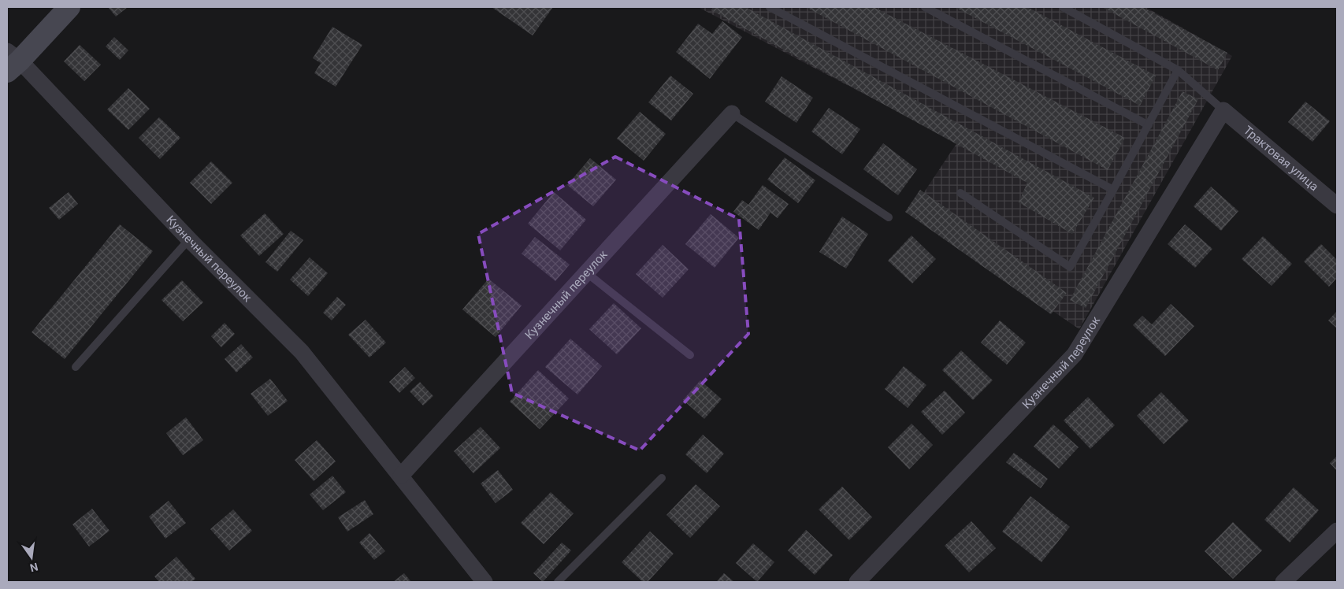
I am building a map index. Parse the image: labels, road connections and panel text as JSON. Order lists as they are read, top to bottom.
{
  "streets": {
    "street": ["Трактовая улица", "Кузнечный переулок"]
  },
  "crossings": [
    ["Трактовая улица", "Кузнечный переулок"]
  ],
  "north": "bottom"
}
